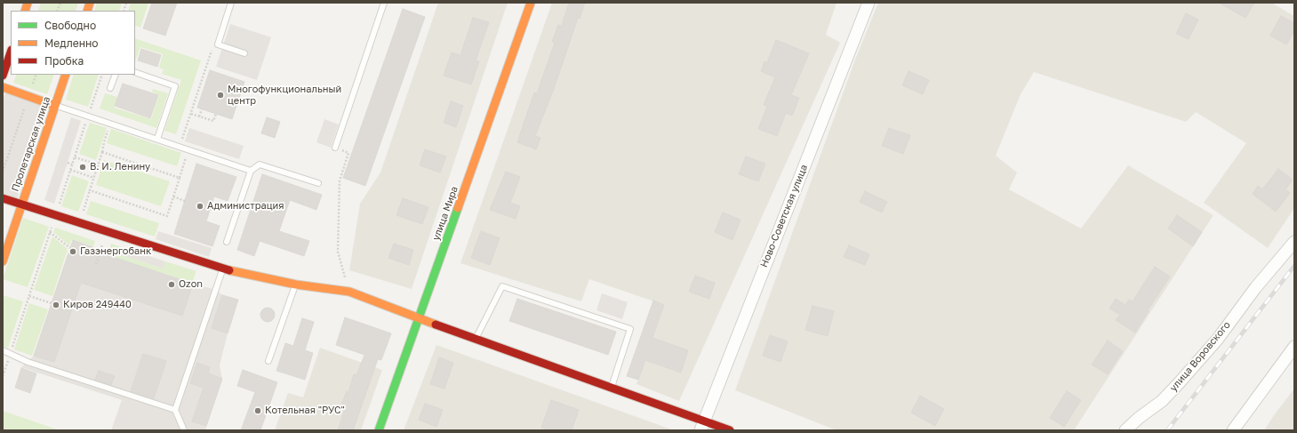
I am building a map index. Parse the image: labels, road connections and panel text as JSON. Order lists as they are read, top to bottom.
{
  "streets": {
    "street": [
      "Пролетарская улица",
      "улица Мира",
      "Ново-Советская улица",
      "улица Воровского"
    ]
  },
  "places": [
    "Многофункциональный центр",
    "В. И. Ленину",
    "Администрация",
    "Газэнергобанк",
    "Ozon",
    "Киров 249440",
    "Котельная \"РУС\""
  ],
  "legend": ["Свободно", "Медленно", "Пробка"]
}
